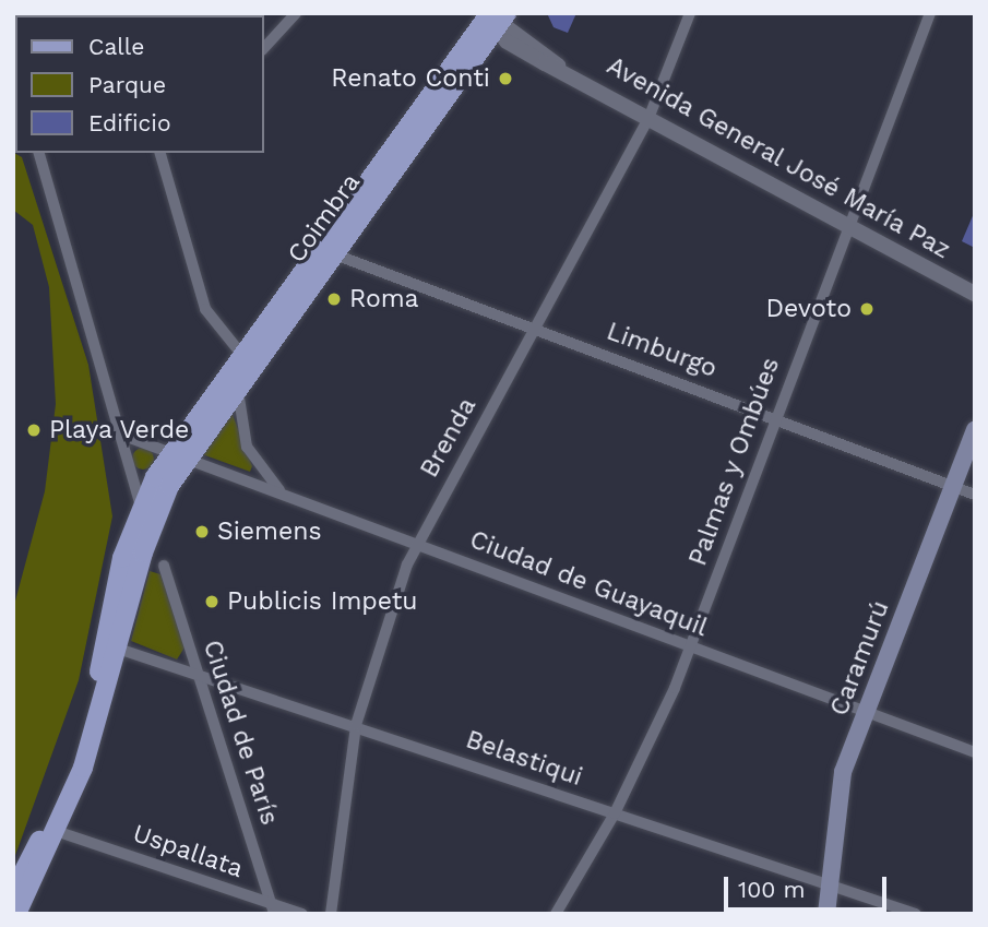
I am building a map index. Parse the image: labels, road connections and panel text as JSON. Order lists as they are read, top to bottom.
{
  "streets": {
    "main road": ["Coimbra", "Caramurú"],
    "street": [
      "Avenida General José María Paz",
      "Limburgo",
      "Brenda",
      "Palmas y Ombúes",
      "Ciudad de Guayaquil",
      "Ciudad de París",
      "Belastiqui",
      "Uspallata"
    ]
  },
  "crossings": [
    ["Avenida General José María Paz", "Coimbra"],
    ["Avenida General José María Paz", "Brenda"],
    ["Avenida General José María Paz", "Palmas y Ombúes"],
    ["Coimbra", "Limburgo"],
    ["Coimbra", "Ciudad de Guayaquil"],
    ["Coimbra", "Belastiqui"],
    ["Coimbra", "Uspallata"],
    ["Limburgo", "Brenda"],
    ["Limburgo", "Palmas y Ombúes"],
    ["Limburgo", "Caramurú"],
    ["Brenda", "Ciudad de Guayaquil"],
    ["Brenda", "Belastiqui"],
    ["Palmas y Ombúes", "Ciudad de Guayaquil"],
    ["Palmas y Ombúes", "Belastiqui"],
    ["Ciudad de Guayaquil", "Caramurú"],
    ["Caramurú", "Belastiqui"],
    ["Ciudad de París", "Belastiqui"],
    ["Ciudad de París", "Uspallata"]
  ],
  "places": [
    "Renato Conti",
    "Roma",
    "Devoto",
    "Playa Verde",
    "Siemens",
    "Publicis Impetu"
  ],
  "legend": ["Calle", "Parque", "Edificio"],
  "scale_bar": "100 m"
}
